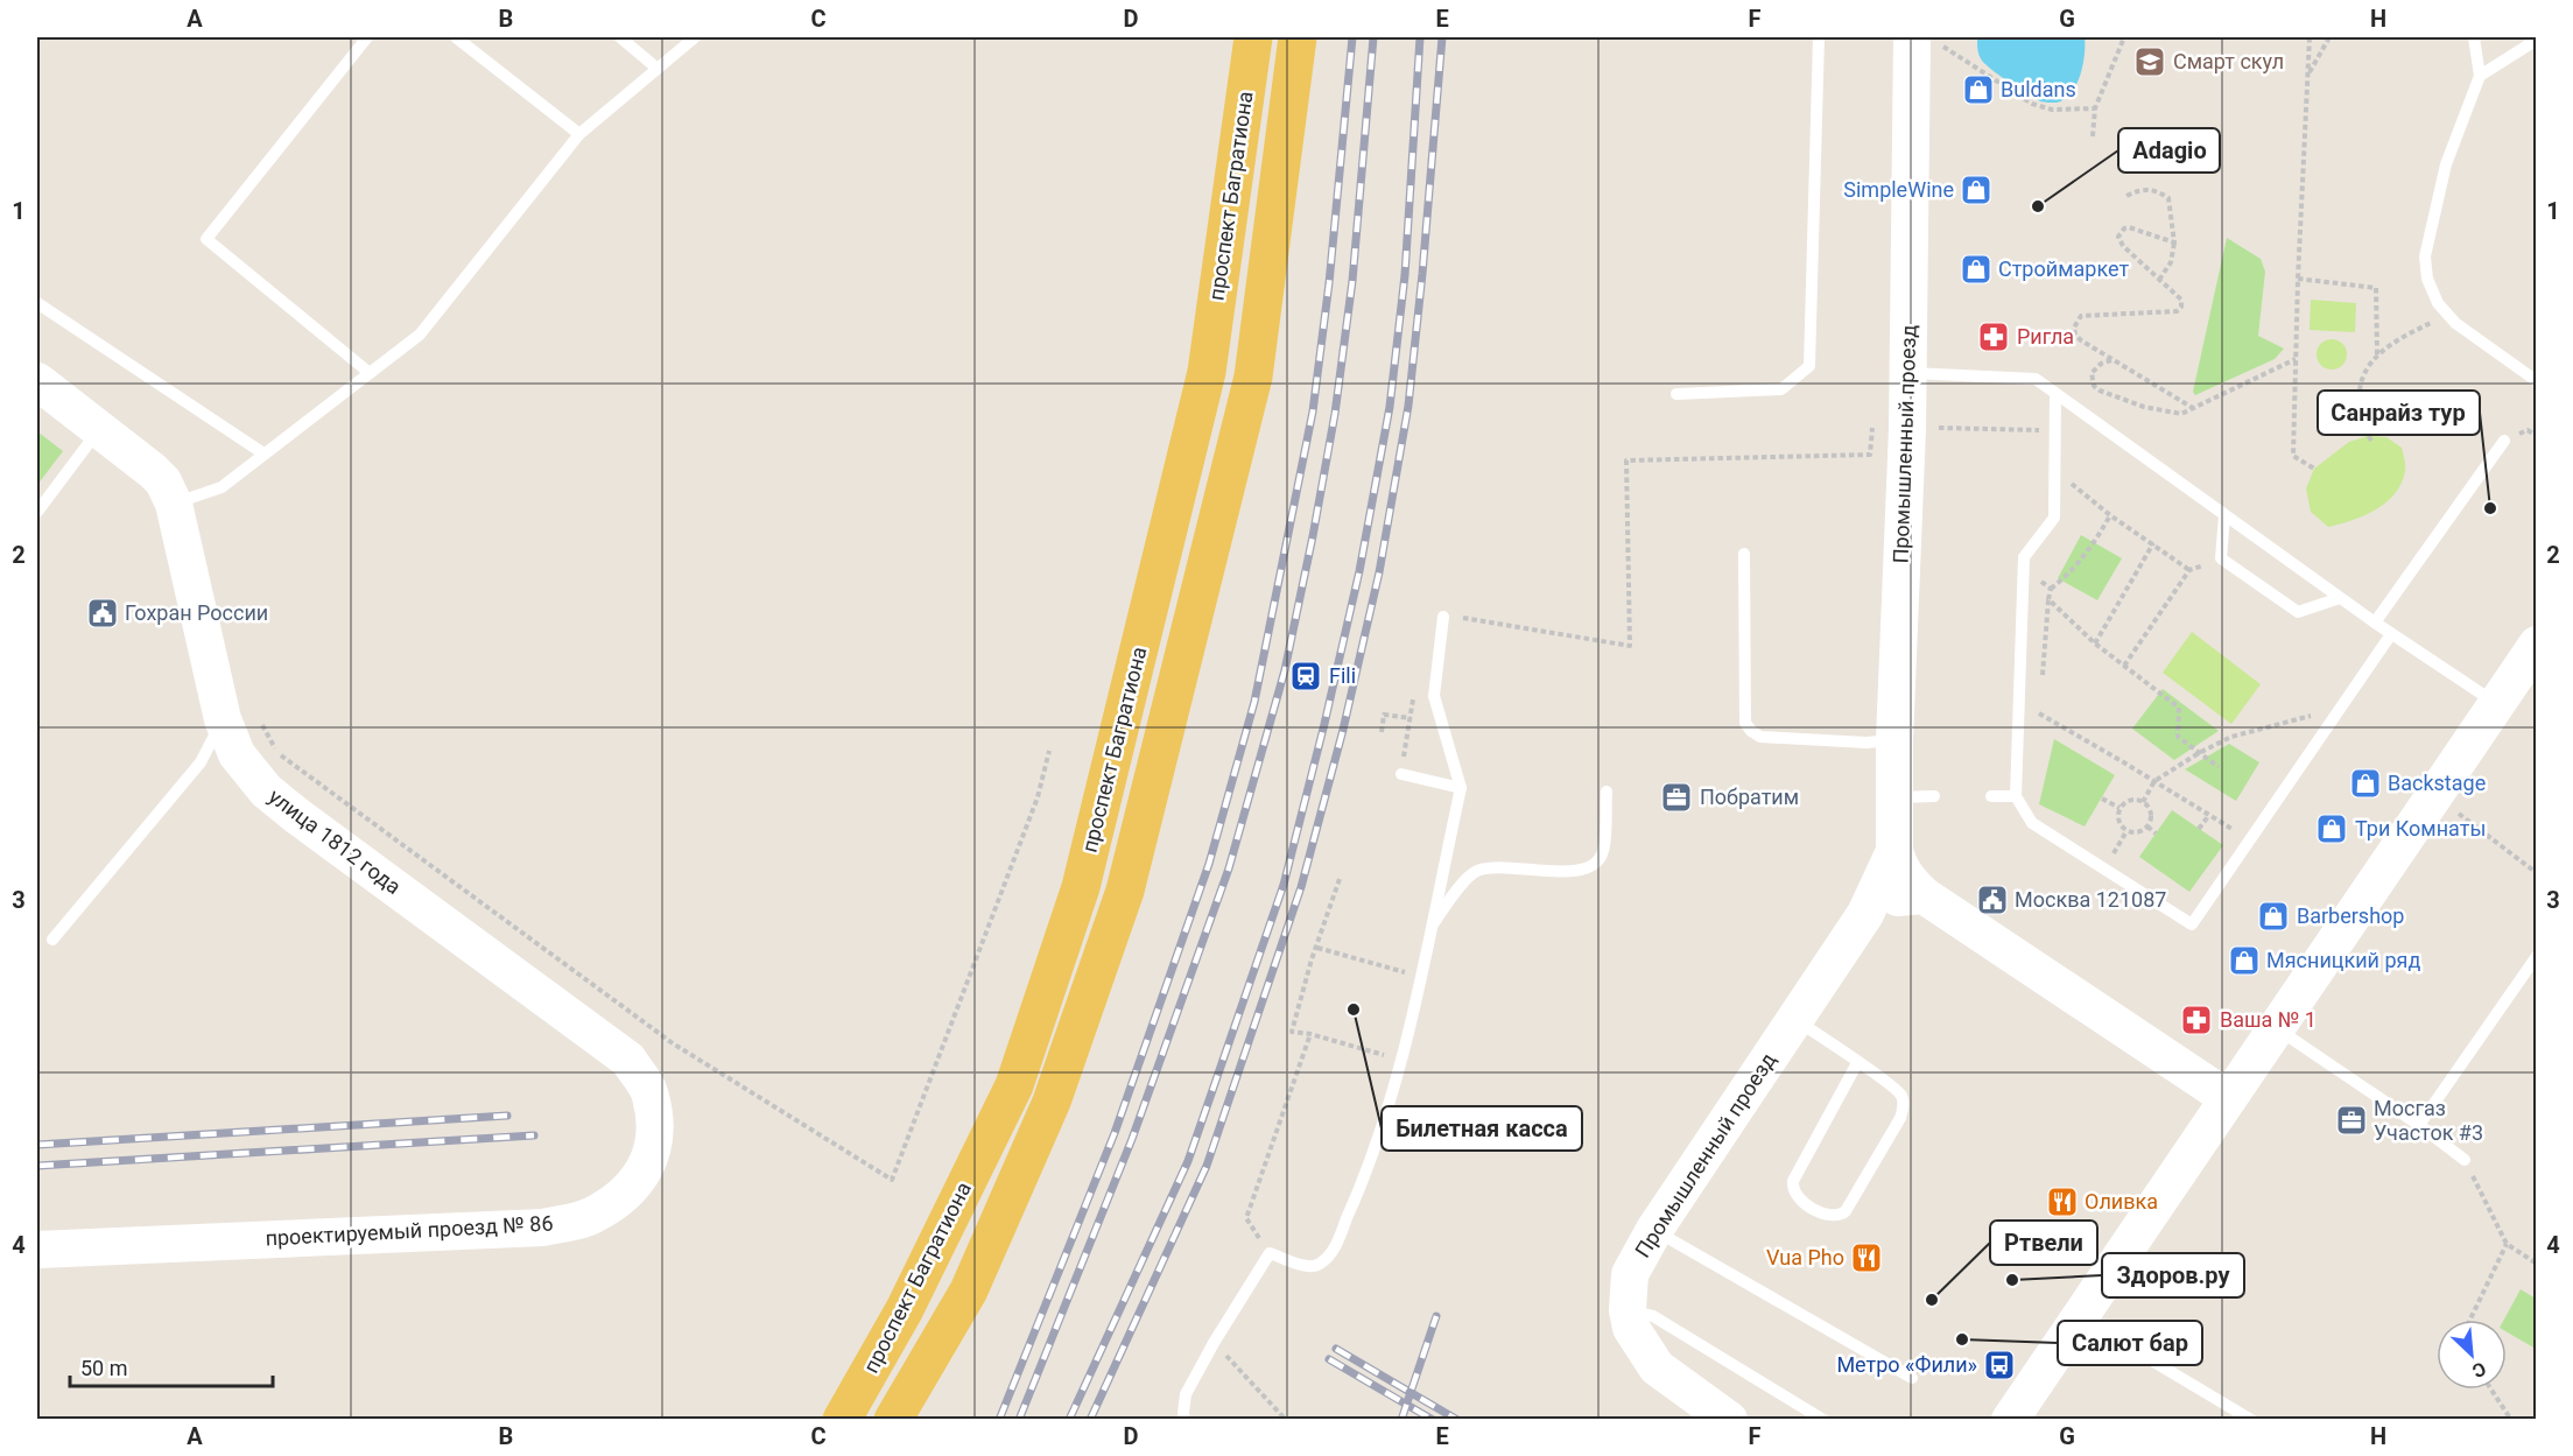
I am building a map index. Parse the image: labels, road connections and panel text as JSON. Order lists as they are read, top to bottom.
{
  "streets": {
    "main road": ["проспект Багратиона"],
    "street": ["Промышленный проезд", "улица 1812 года", "проектируемый проезд № 86"]
  },
  "crossings": [
    ["улица 1812 года", "проектируемый проезд № 86"]
  ],
  "places": {
    "school or university": ["Смарт скул"],
    "shop": [
      "Buldans",
      "SimpleWine",
      "Строймаркет",
      "Backstage",
      "Три Комнаты",
      "Barbershop",
      "Мясницкий ряд"
    ],
    "other": [
      "Adagio",
      "Санрайз тур",
      "Билетная касса",
      "Здоров.ру",
      "Ртвели",
      "Салют бар"
    ],
    "pharmacy": ["Ригла", "Ваша № 1"],
    "public building": ["Гохран России", "Москва 121087"],
    "station": ["Fili"],
    "office": ["Побратим", "Мосгаз Участок #3"],
    "restaurant": ["Оливка", "Vua Pho"],
    "bus stop": ["Метро «Фили»"]
  },
  "scale_bar": "50 m",
  "north": "bottom right",
  "grid": {
    "columns": [
      "A",
      "B",
      "C",
      "D",
      "E",
      "F",
      "G",
      "H"
    ],
    "rows": [
      "1",
      "2",
      "3",
      "4"
    ]
  }
}
